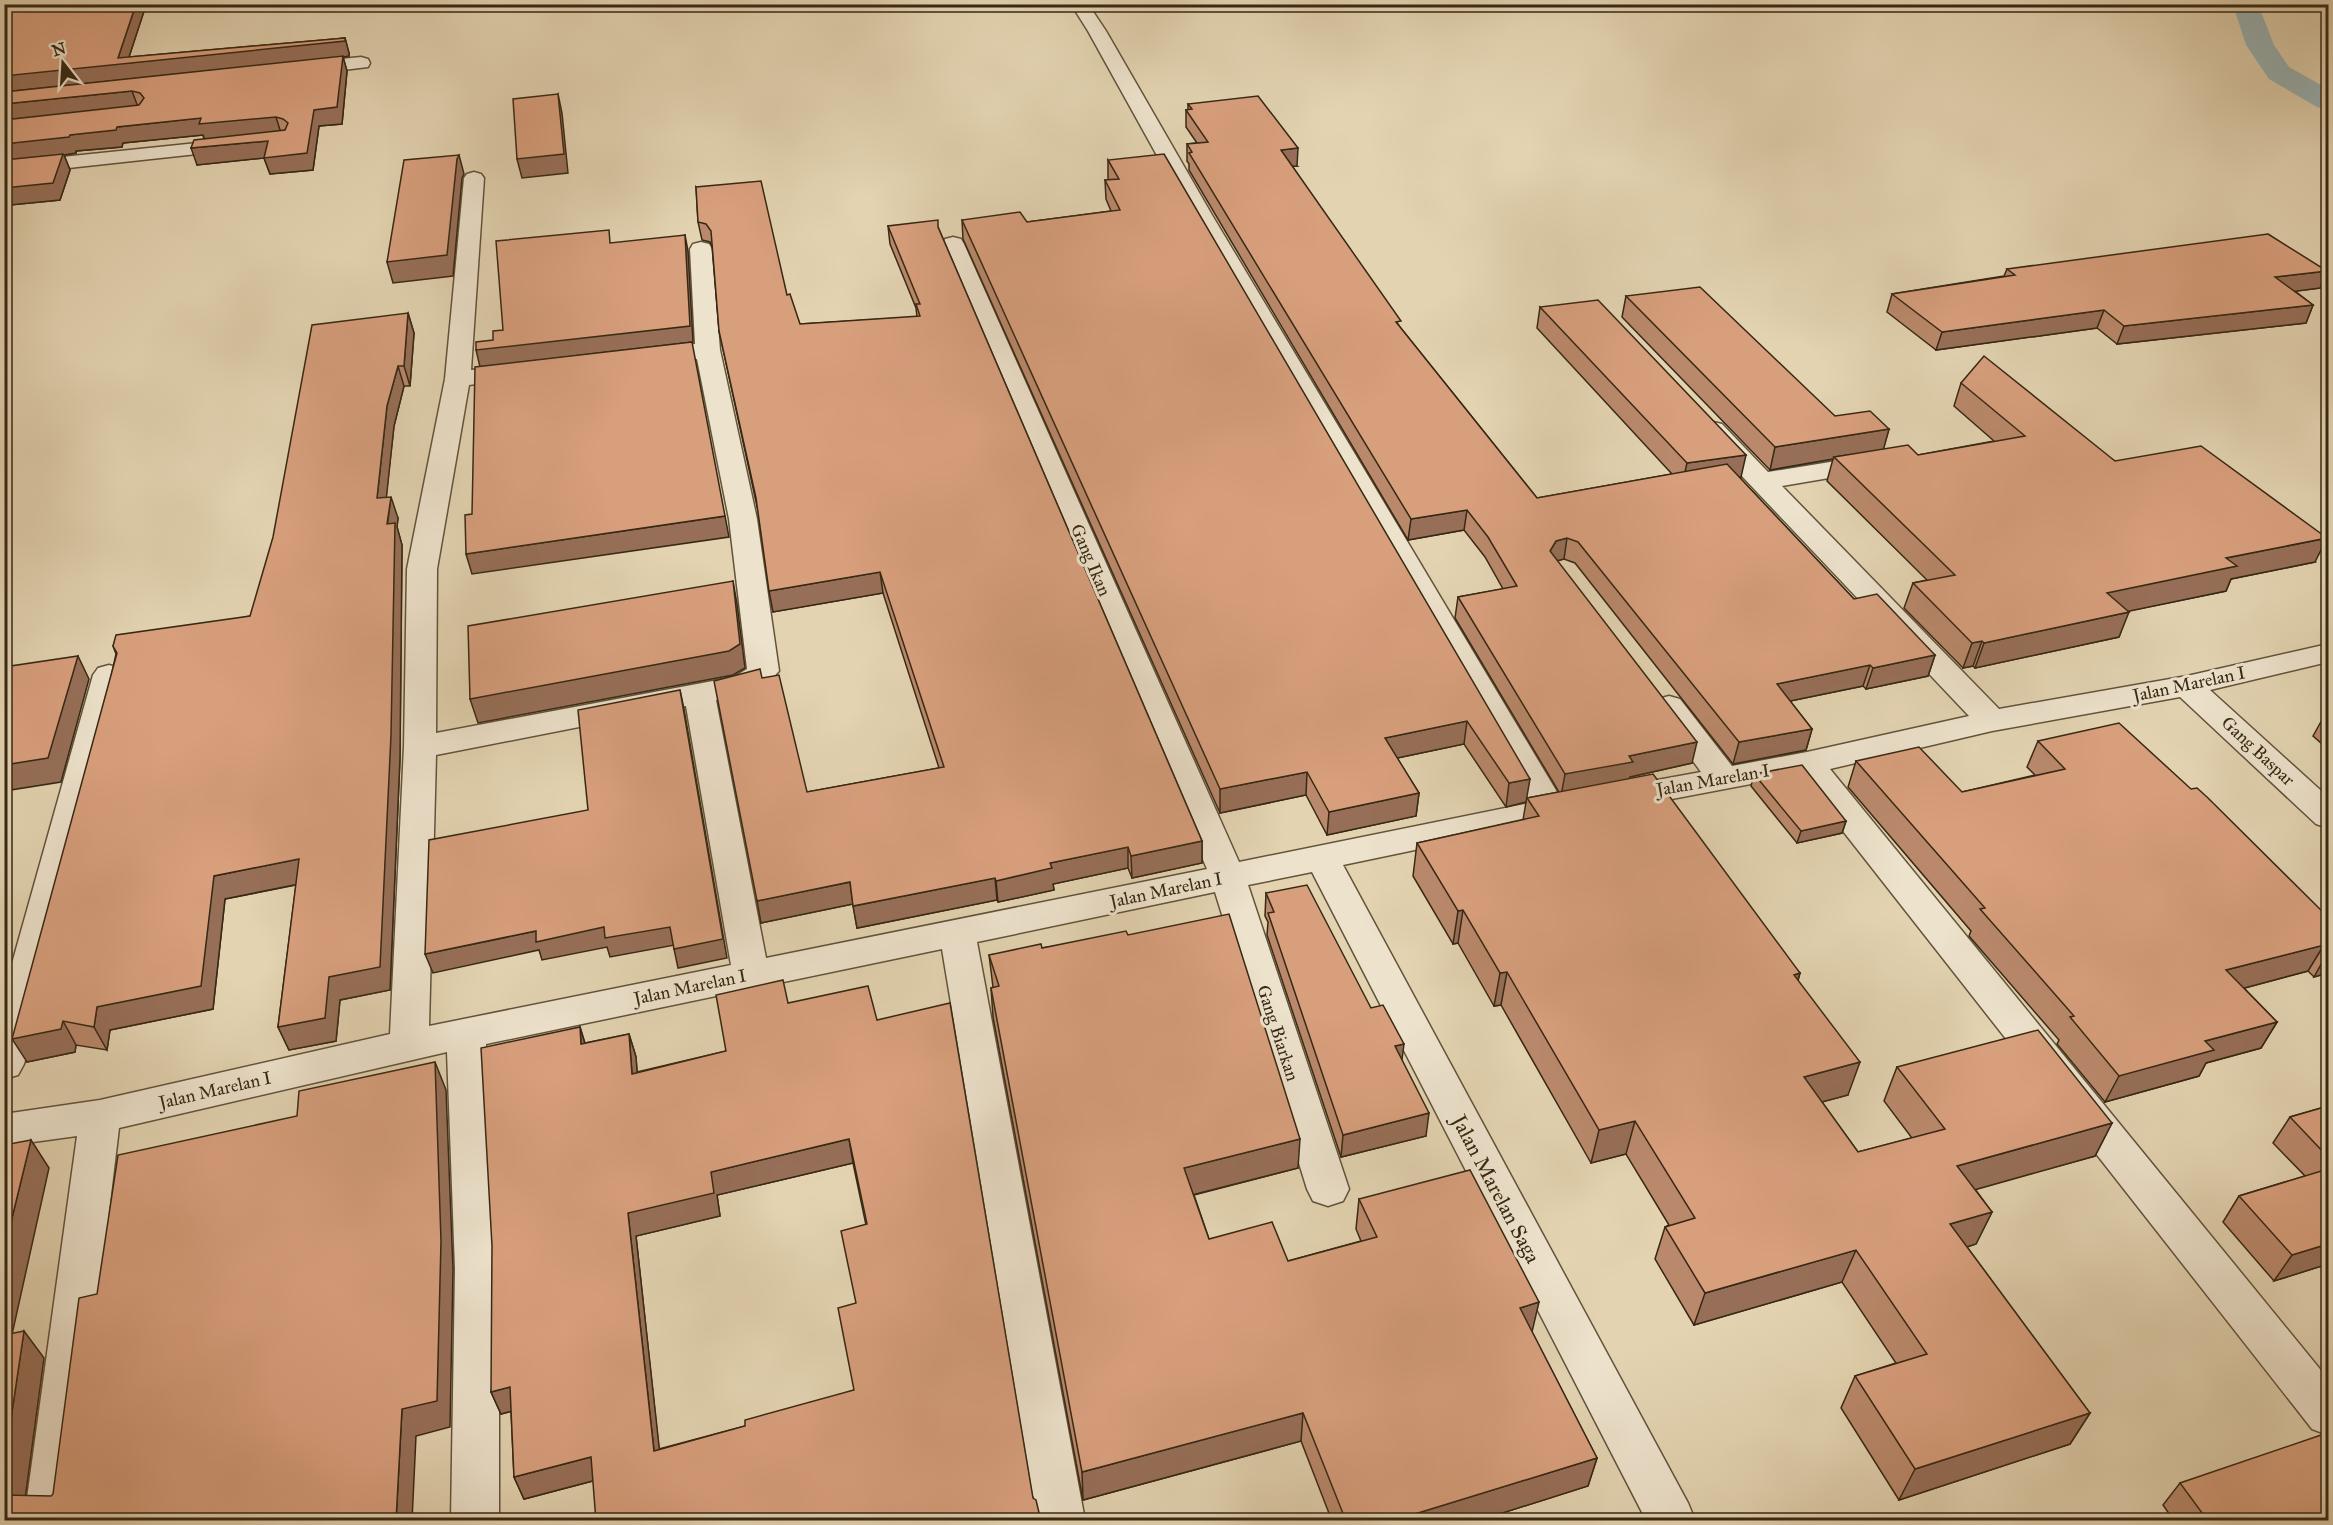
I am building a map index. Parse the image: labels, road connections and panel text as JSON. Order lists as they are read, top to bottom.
{
  "streets": {
    "street": [
      "Gang Ikan",
      "Jalan Marelan I",
      "Gang Baspar",
      "Gang Biarkan",
      "Jalan Marelan Saga"
    ]
  },
  "crossings": [
    ["Gang Ikan", "Jalan Marelan I"],
    ["Gang Ikan", "Gang Biarkan"],
    ["Jalan Marelan I", "Gang Baspar"],
    ["Jalan Marelan I", "Gang Biarkan"],
    ["Jalan Marelan I", "Jalan Marelan Saga"]
  ],
  "north": "top"
}
